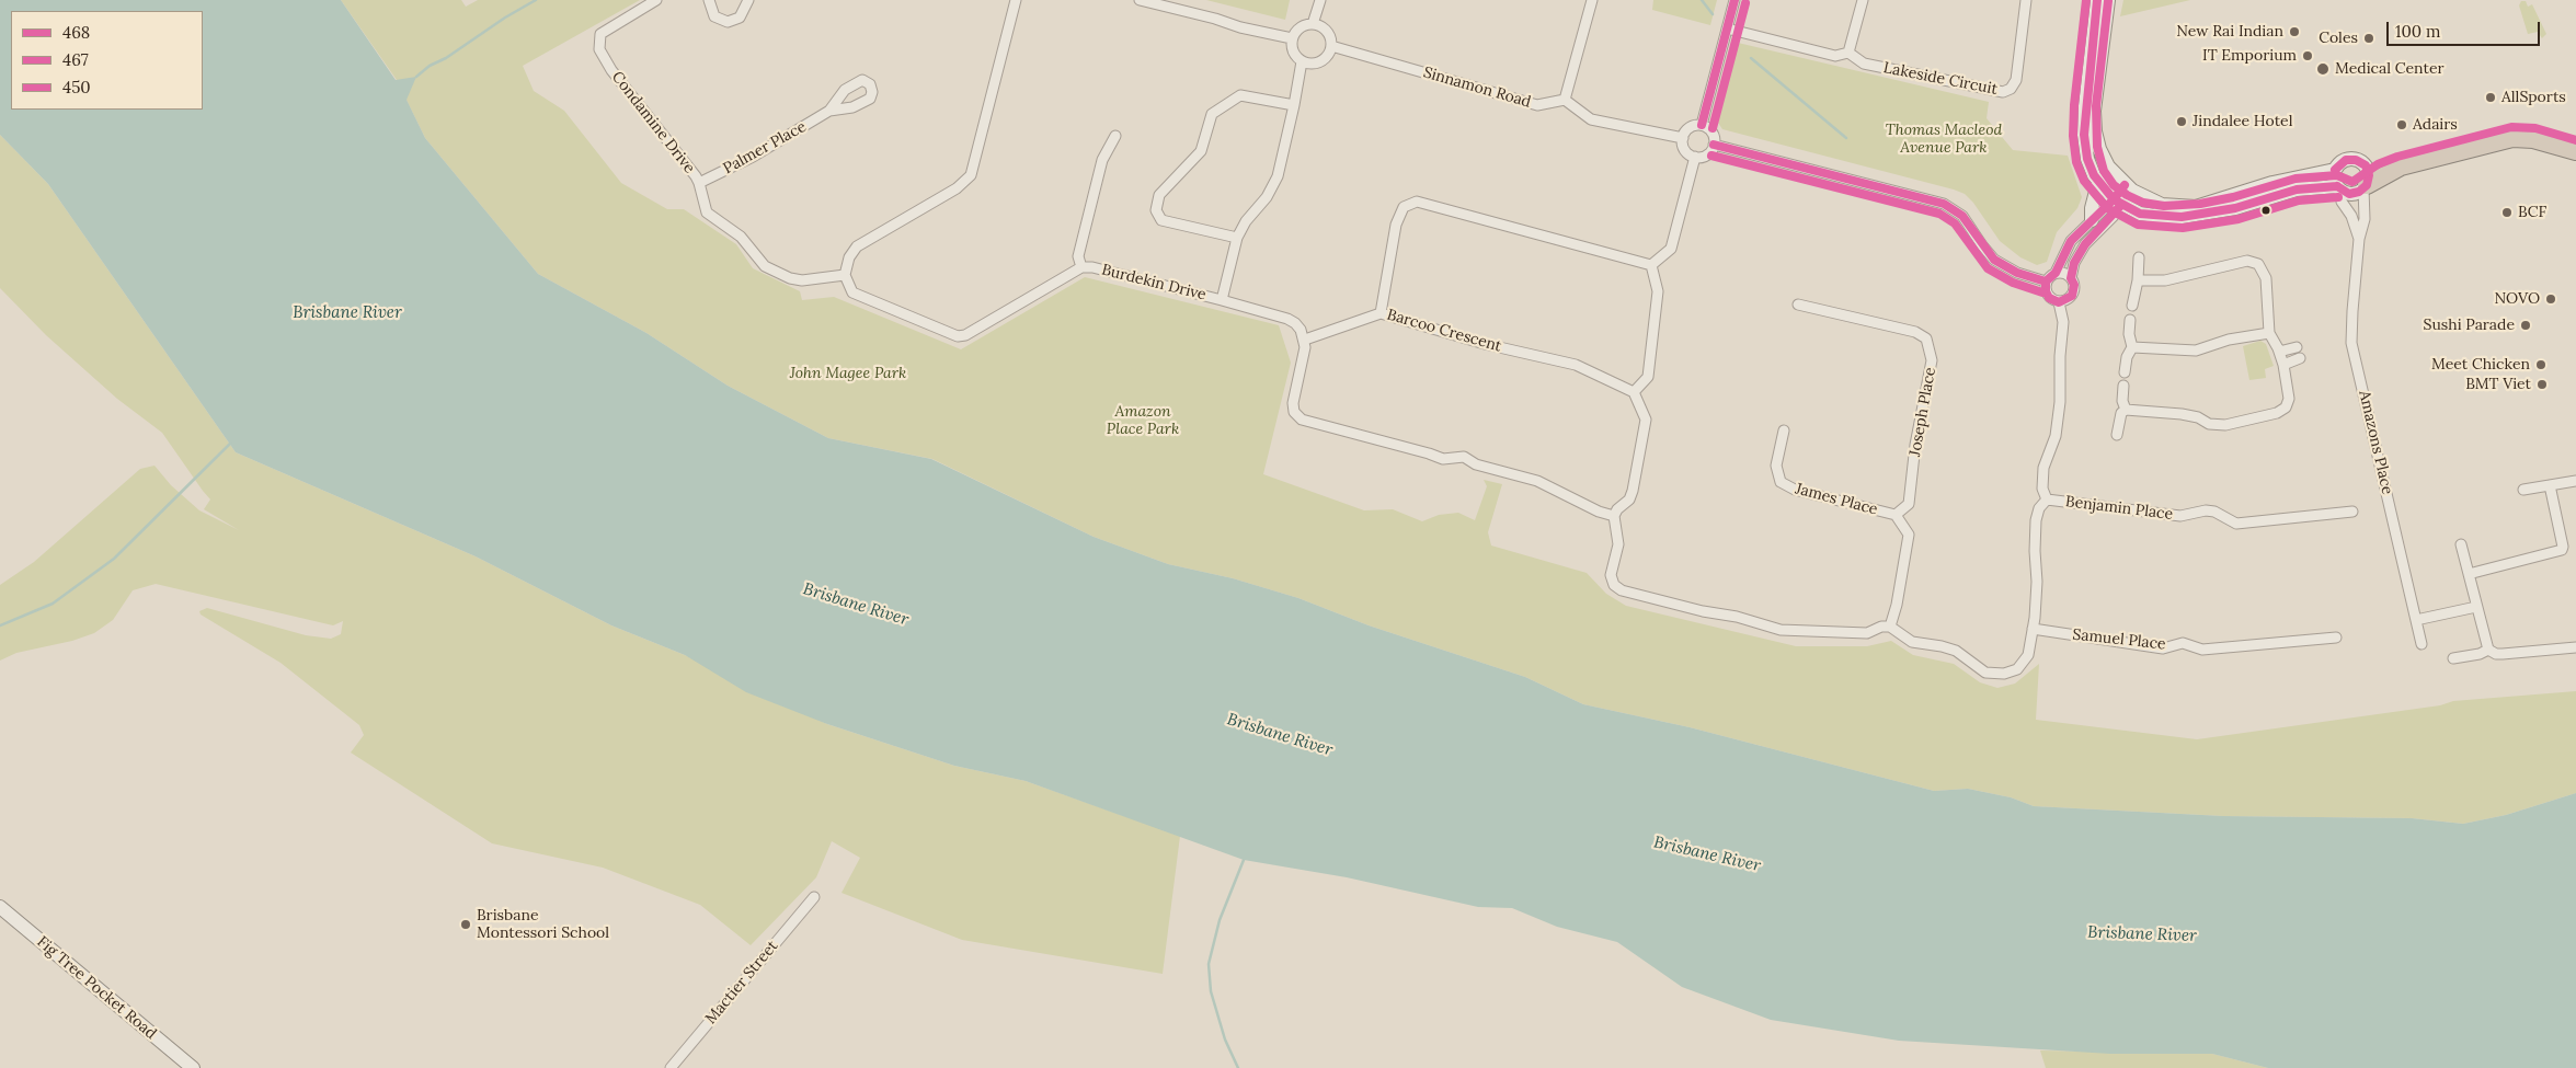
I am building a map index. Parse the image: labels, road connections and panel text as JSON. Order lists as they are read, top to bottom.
{
  "streets": {
    "main road": ["Fig Tree Pocket Road"],
    "street": [
      "Lakeside Circuit",
      "Sinnamon Road",
      "Condamine Drive",
      "Palmer Place",
      "Burdekin Drive",
      "Barcoo Crescent",
      "Joseph Place",
      "Amazons Place",
      "James Place",
      "Benjamin Place",
      "Samuel Place",
      "Mactier Street"
    ]
  },
  "crossings": [
    ["Condamine Drive", "Palmer Place"],
    ["Condamine Drive", "Burdekin Drive"],
    ["Joseph Place", "James Place"]
  ],
  "water": ["Brisbane River"],
  "parks": ["Thomas Macleod Avenue Park", "John Magee Park", "Amazon Place Park"],
  "places": [
    "New Rai Indian",
    "Coles",
    "IT Emporium",
    "Medical Center",
    "AllSports",
    "Jindalee Hotel",
    "Adairs",
    "BCF",
    "NOVO",
    "Sushi Parade",
    "Meet Chicken",
    "BMT Viet",
    "Brisbane Montessori School"
  ],
  "lines": ["transit line 468", "transit line 467", "transit line 450"],
  "legend": ["468", "467", "450"],
  "scale_bar": "100 m"
}
